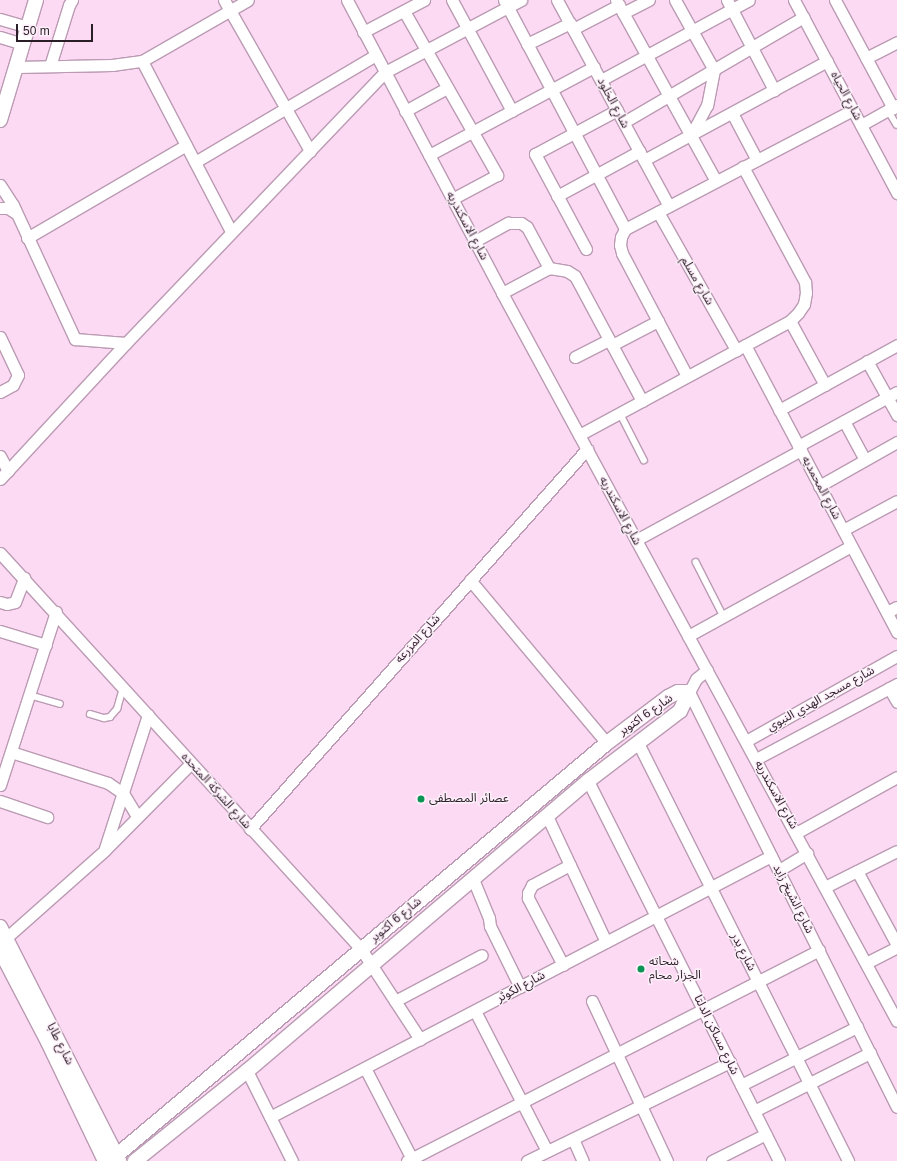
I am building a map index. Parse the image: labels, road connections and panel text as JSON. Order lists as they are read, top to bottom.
{
  "streets": {
    "street": [
      "شارع الحياه",
      "شارع الخلود",
      "شارع الاسكندريه",
      "شارع مسلم",
      "شارع المحمديه",
      "شارع المزرعه",
      "شارع مسجد الهدي النبوي",
      "شارع 6 اكتوبر",
      "شارع الشركة المتحده",
      "شارع الشيخ زايد",
      "شارع بدر",
      "شارع الكوثر",
      "شارع مساكن الدلتا",
      "شارع طابا"
    ]
  },
  "crossings": [
    ["شارع الاسكندريه", "شارع المزرعه"],
    ["شارع الاسكندريه", "شارع مسجد الهدي النبوي"],
    ["شارع الاسكندريه", "شارع 6 اكتوبر"],
    ["شارع مسلم", "شارع المحمديه"],
    ["شارع المزرعه", "شارع الشركة المتحده"],
    ["شارع 6 اكتوبر", "شارع الشركة المتحده"],
    ["شارع 6 اكتوبر", "شارع الشيخ زايد"],
    ["شارع 6 اكتوبر", "شارع بدر"],
    ["شارع 6 اكتوبر", "شارع مساكن الدلتا"],
    ["شارع 6 اكتوبر", "شارع طابا"],
    ["شارع الشركة المتحده", "شارع الكوثر"],
    ["شارع الشيخ زايد", "شارع الكوثر"],
    ["شارع بدر", "شارع الكوثر"],
    ["شارع الكوثر", "شارع مساكن الدلتا"]
  ],
  "places": ["عصائر المصطفى", "شحاته الجزار محام"],
  "scale_bar": "50 m"
}
